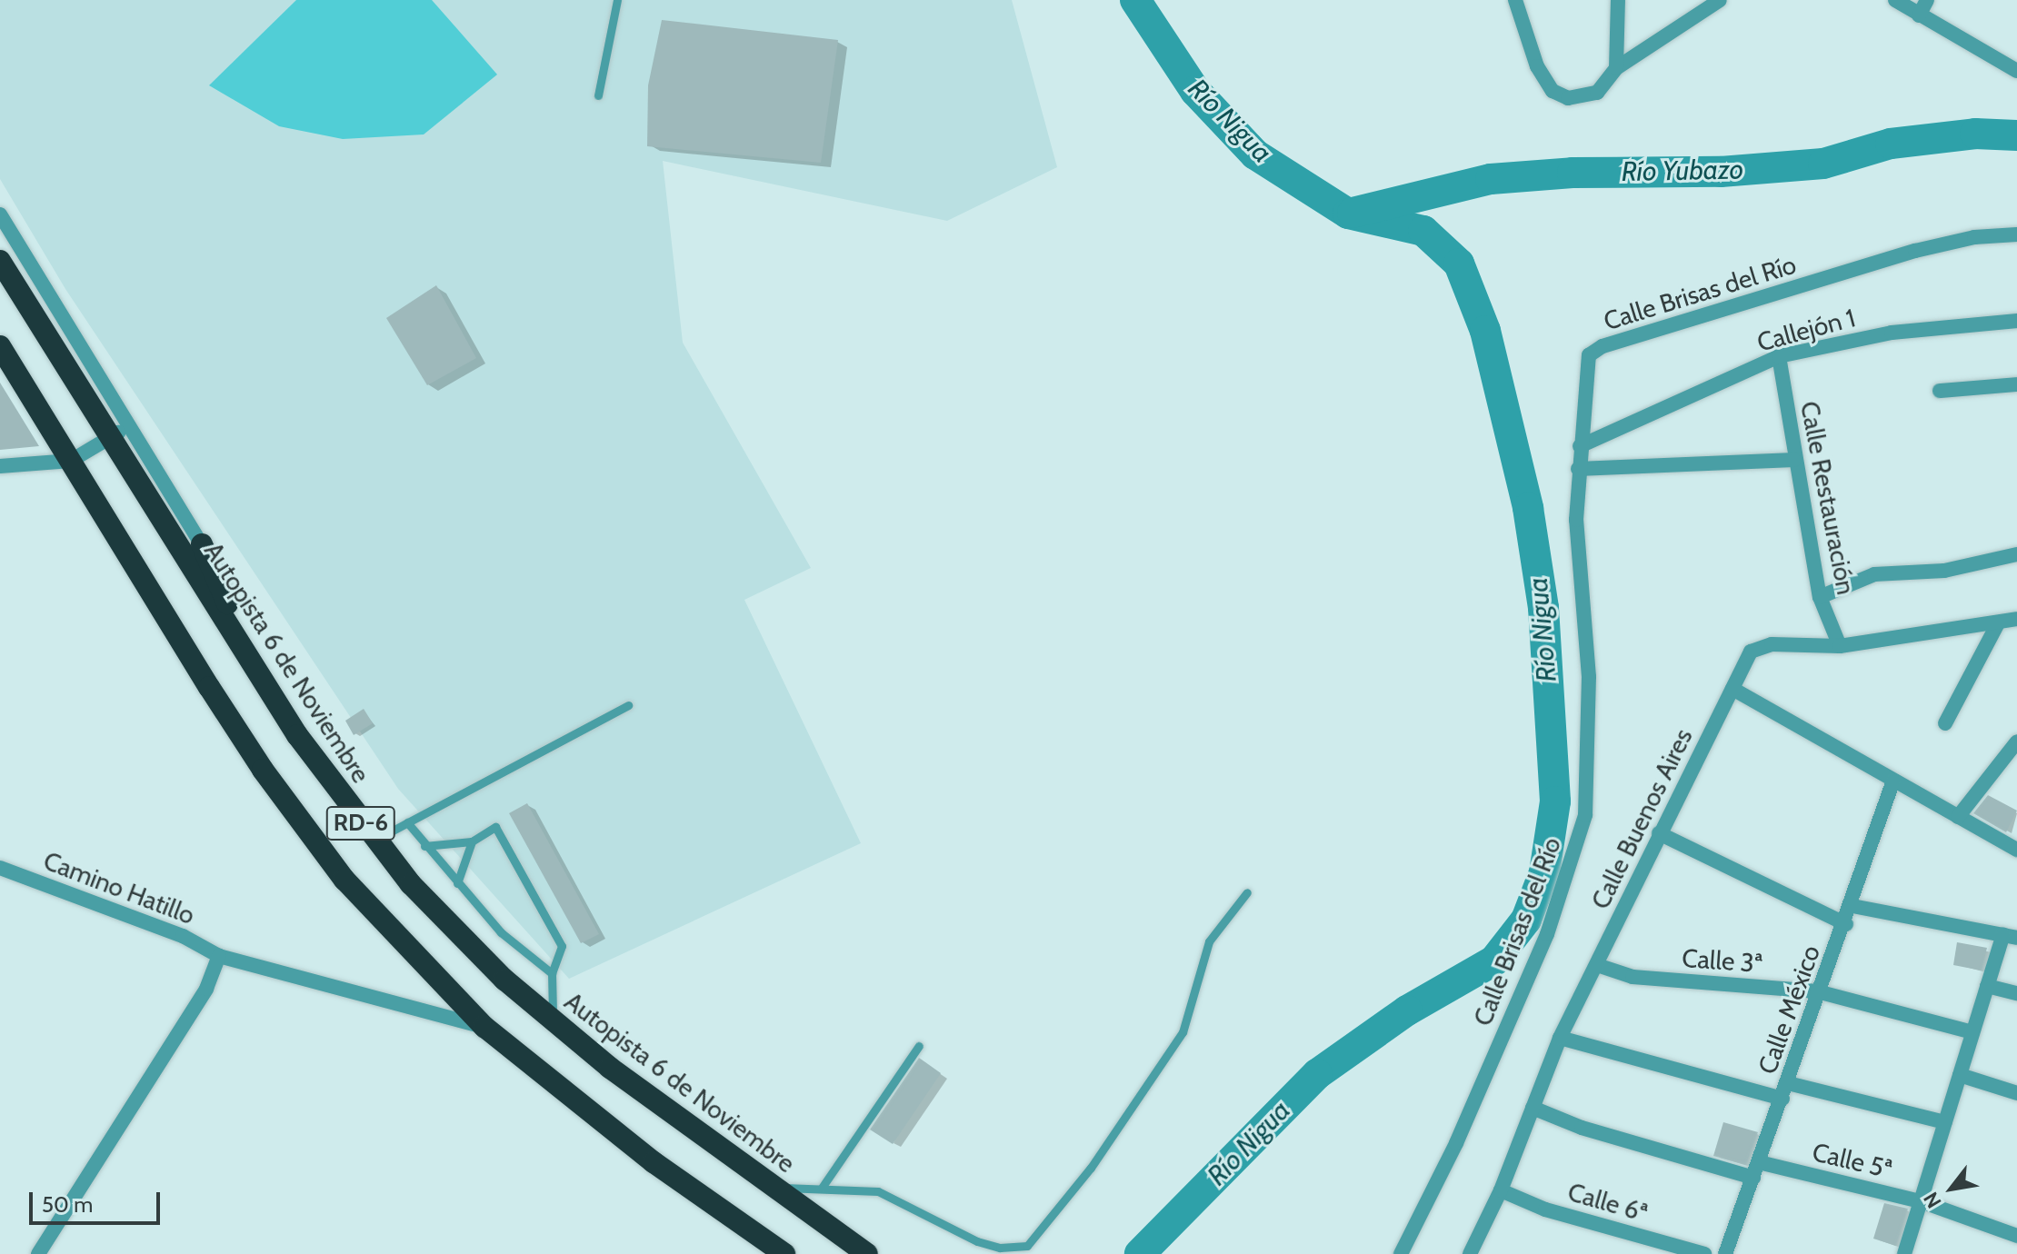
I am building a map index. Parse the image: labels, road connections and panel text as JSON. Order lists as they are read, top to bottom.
{
  "streets": {
    "highway": ["Autopista 6 de Noviembre", "RD-6"],
    "street": [
      "Calle Brisas del Río",
      "Callejón 1",
      "Calle Restauración",
      "Calle Buenos Aires",
      "Camino Hatillo",
      "Calle 3ª",
      "Calle México",
      "Calle 5ª",
      "Calle 6ª"
    ]
  },
  "crossings": [
    ["Calle Brisas del Río", "Callejón 1"],
    ["Callejón 1", "Calle Restauración"],
    ["Calle Restauración", "Calle Buenos Aires"],
    ["Calle Buenos Aires", "Calle 3ª"],
    ["Calle Buenos Aires", "Calle 6ª"],
    ["RD-6", "Camino Hatillo"],
    ["Calle 3ª", "Calle México"],
    ["Calle México", "Calle 5ª"]
  ],
  "water": ["Río Nigua", "Río Yubazo"],
  "scale_bar": "50 m",
  "north": "bottom left"
}
